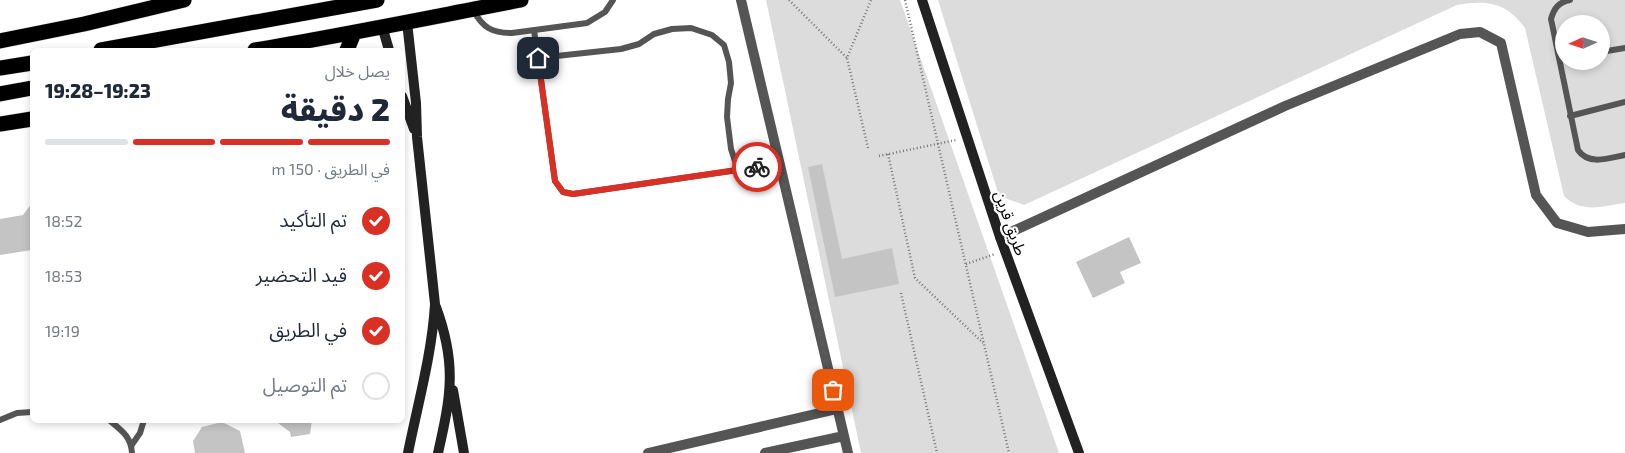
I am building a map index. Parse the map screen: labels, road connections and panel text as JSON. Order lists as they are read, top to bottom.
{
  "streets": {
    "street": ["طريق قرين"]
  },
  "north": "left",
  "page": {
    "heading": ["2 دقيقة", "يصل خلال", "19:23–19:28"],
    "bar": "في الطريق · 150 m",
    "list": [
      ["تم التأكيد", "18:52"],
      ["قيد التحضير", "18:53"],
      ["في الطريق", "19:19"],
      "تم التوصيل"
    ]
  }
}
